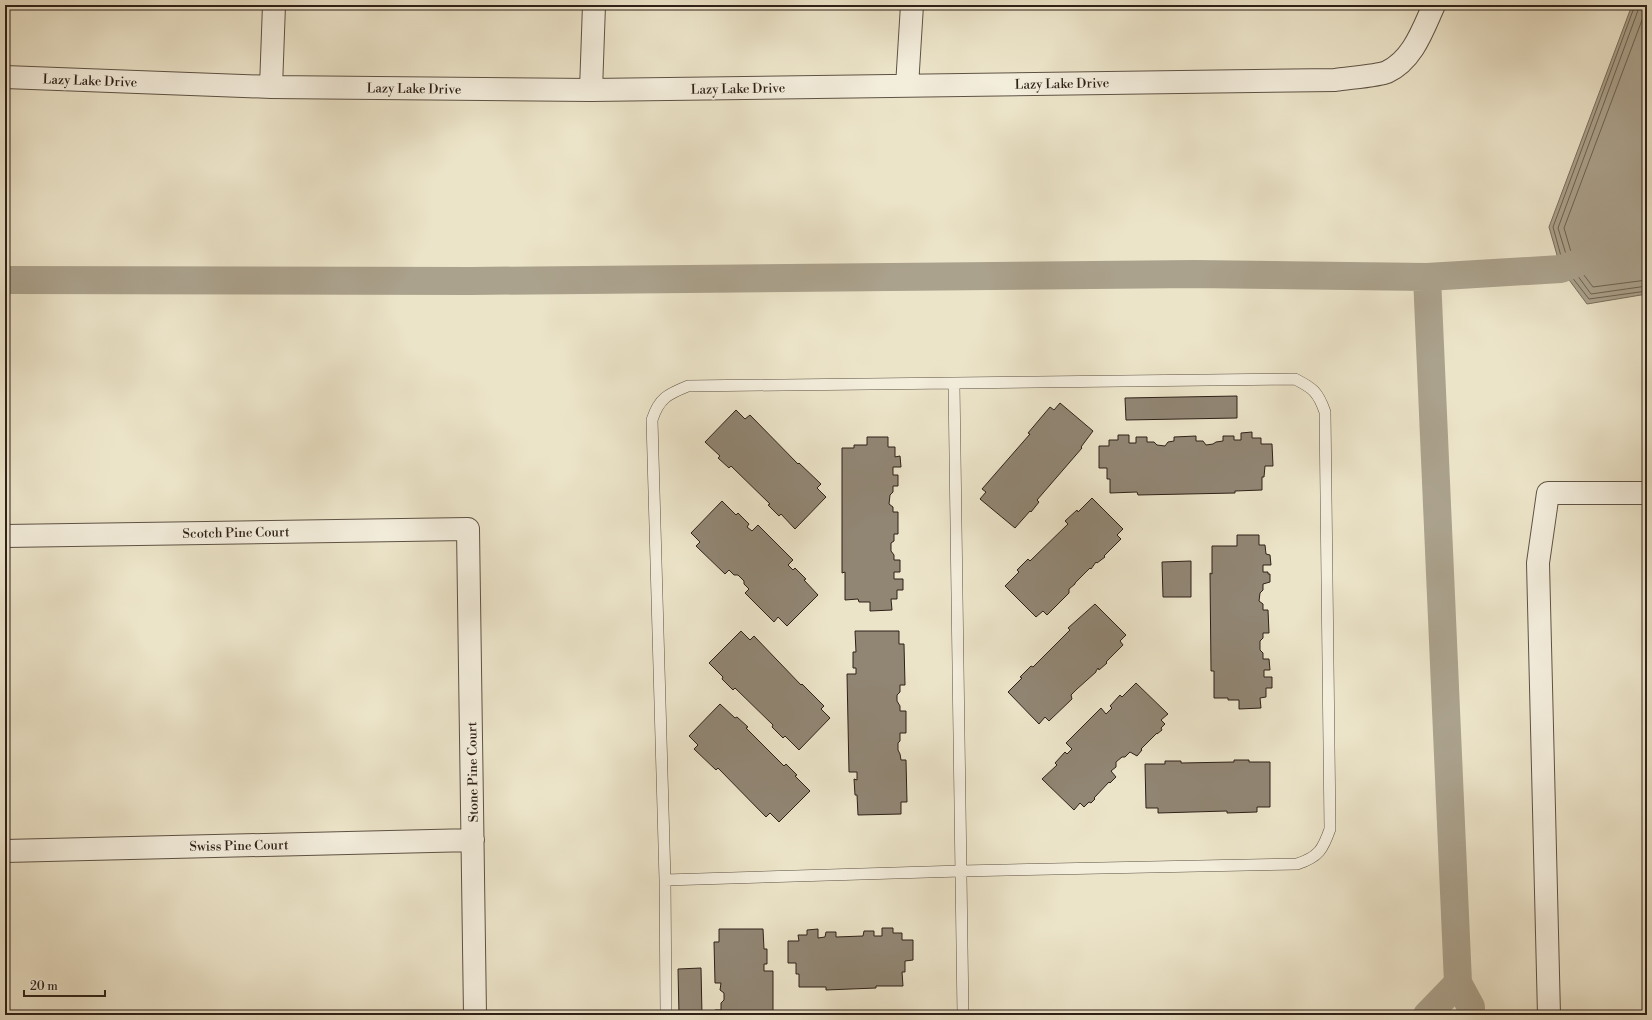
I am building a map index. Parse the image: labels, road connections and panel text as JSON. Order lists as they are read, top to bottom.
{
  "streets": {
    "street": [
      "Lazy Lake Drive",
      "Scotch Pine Court",
      "Stone Pine Court",
      "Swiss Pine Court"
    ]
  },
  "crossings": [
    ["Scotch Pine Court", "Stone Pine Court"],
    ["Stone Pine Court", "Swiss Pine Court"]
  ],
  "scale_bar": "20 m"
}
